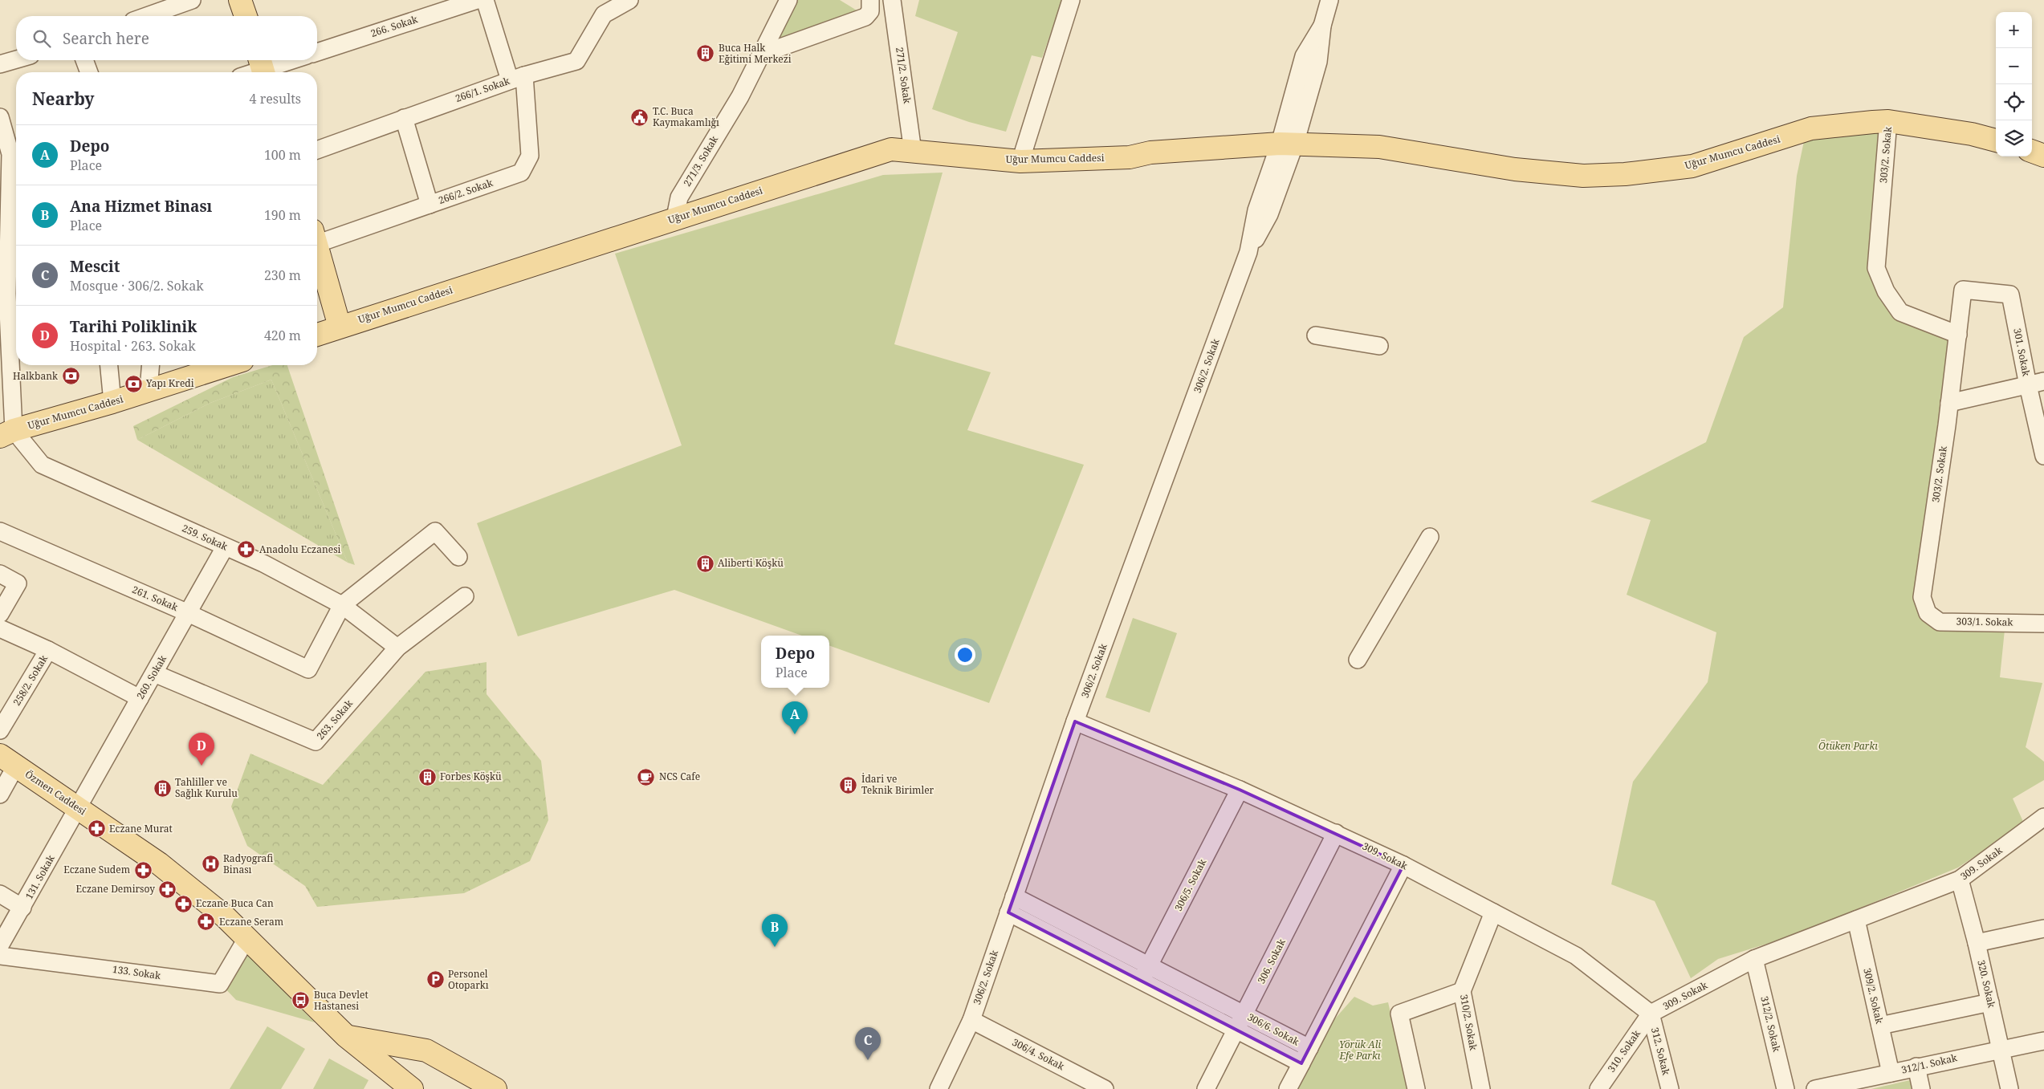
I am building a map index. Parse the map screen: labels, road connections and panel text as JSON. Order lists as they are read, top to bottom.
{
  "streets": {
    "main road": ["Uğur Mumcu Caddesi", "Özmen Caddesi"],
    "street": [
      "266. Sokak",
      "271/2. Sokak",
      "266/1. Sokak",
      "303/2. Sokak",
      "271/3. Sokak",
      "266/2. Sokak",
      "301. Sokak",
      "306/2. Sokak",
      "259. Sokak",
      "261. Sokak",
      "303/1. Sokak",
      "260. Sokak",
      "258/2. Sokak",
      "263. Sokak",
      "309. Sokak",
      "131. Sokak",
      "306/5. Sokak",
      "306. Sokak",
      "133. Sokak",
      "320. Sokak",
      "309/2. Sokak",
      "310/2. Sokak",
      "312/2. Sokak",
      "306/6. Sokak",
      "310. Sokak",
      "312. Sokak",
      "306/4. Sokak",
      "312/1. Sokak"
    ]
  },
  "crossings": [
    ["271/2. Sokak", "Uğur Mumcu Caddesi"],
    ["266/1. Sokak", "266/2. Sokak"],
    ["Uğur Mumcu Caddesi", "303/2. Sokak"],
    ["Uğur Mumcu Caddesi", "271/3. Sokak"],
    ["Uğur Mumcu Caddesi", "306/2. Sokak"],
    ["Uğur Mumcu Caddesi", "259. Sokak"],
    ["303/2. Sokak", "301. Sokak"],
    ["303/2. Sokak", "303/1. Sokak"],
    ["306/2. Sokak", "309. Sokak"],
    ["306/2. Sokak", "306/6. Sokak"],
    ["306/2. Sokak", "306/4. Sokak"],
    ["259. Sokak", "261. Sokak"],
    ["259. Sokak", "260. Sokak"],
    ["259. Sokak", "263. Sokak"],
    ["261. Sokak", "260. Sokak"],
    ["260. Sokak", "263. Sokak"],
    ["260. Sokak", "Özmen Caddesi"],
    ["260. Sokak", "131. Sokak"],
    ["Özmen Caddesi", "131. Sokak"],
    ["Özmen Caddesi", "133. Sokak"],
    ["309. Sokak", "306/5. Sokak"],
    ["309. Sokak", "306. Sokak"],
    ["309. Sokak", "320. Sokak"],
    ["309. Sokak", "309/2. Sokak"],
    ["309. Sokak", "310/2. Sokak"],
    ["309. Sokak", "312/2. Sokak"],
    ["309. Sokak", "310. Sokak"],
    ["309. Sokak", "312. Sokak"],
    ["306/5. Sokak", "306/6. Sokak"],
    ["306. Sokak", "306/6. Sokak"],
    ["320. Sokak", "312/1. Sokak"],
    ["309/2. Sokak", "312/1. Sokak"],
    ["310. Sokak", "312. Sokak"]
  ],
  "parks": ["Ötüken Parkı", "Yörük Ali Efe Parkı"],
  "places": {
    "building": [
      "Buca Halk Eğitimi Merkezi",
      "Aliberti Köşkü",
      "Forbes Köşkü",
      "İdari ve Teknik Birimler",
      "Tahliller ve Sağlık Kurulu"
    ],
    "public building": ["T.C. Buca Kaymakamlığı"],
    "bank": ["Halkbank", "Yapı Kredi"],
    "pharmacy": [
      "Anadolu Eczanesi",
      "Eczane Murat",
      "Eczane Sudem",
      "Eczane Demirsoy",
      "Eczane Buca Can",
      "Eczane Seram"
    ],
    "cafe": ["NCS Cafe"],
    "hospital": ["Radyografi Binası"],
    "parking": ["Personel Otoparkı"],
    "bus stop": ["Buca Devlet Hastanesi"]
  },
  "page": {
    "map_buttons": ["+", "−"],
    "search": "Search here",
    "heading": ["Nearby", "4 results"],
    "list": [
      {
        "mark": "A",
        "name": "Depo",
        "note": "Place",
        "value": "100 m"
      },
      {
        "mark": "B",
        "name": "Ana Hizmet Binası",
        "note": "Place",
        "value": "190 m"
      },
      {
        "mark": "C",
        "name": "Mescit",
        "note": "Mosque · 306/2. Sokak",
        "value": "230 m"
      },
      {
        "mark": "D",
        "name": "Tarihi Poliklinik",
        "note": "Hospital · 263. Sokak",
        "value": "420 m"
      }
    ],
    "popup": ["Depo", "Place"],
    "pins": [
      "A",
      "D",
      "B",
      "C"
    ]
  }
}
